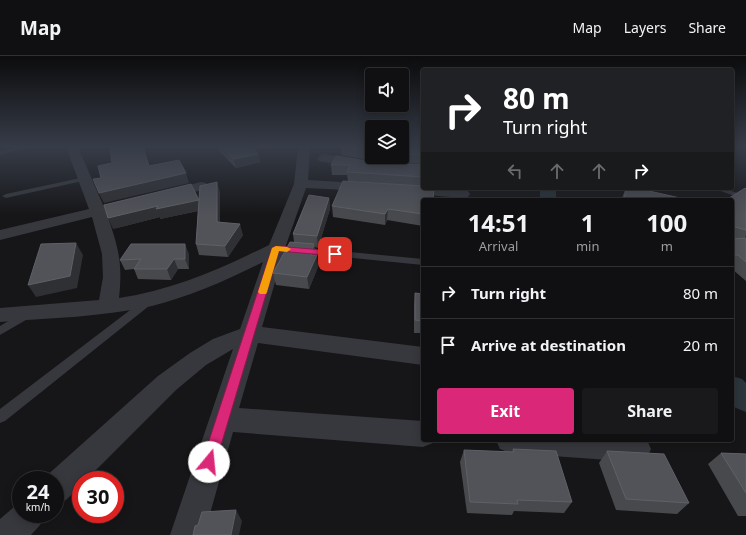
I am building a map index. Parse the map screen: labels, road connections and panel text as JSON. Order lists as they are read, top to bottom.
{
  "page": {
    "header": "Map",
    "nav": ["Map", "Layers", "Share"],
    "turn": ["80 m", "Turn right"],
    "eta": [
      "14:51",
      "Arrival",
      "1",
      "min",
      "100",
      "m"
    ],
    "list": [
      {
        "name": "Turn right",
        "value": "80 m"
      },
      {
        "name": "Arrive at destination",
        "value": "20 m"
      }
    ],
    "buttons": ["Exit", "Share"],
    "speed": "24 km/h",
    "limit": "30"
  }
}
